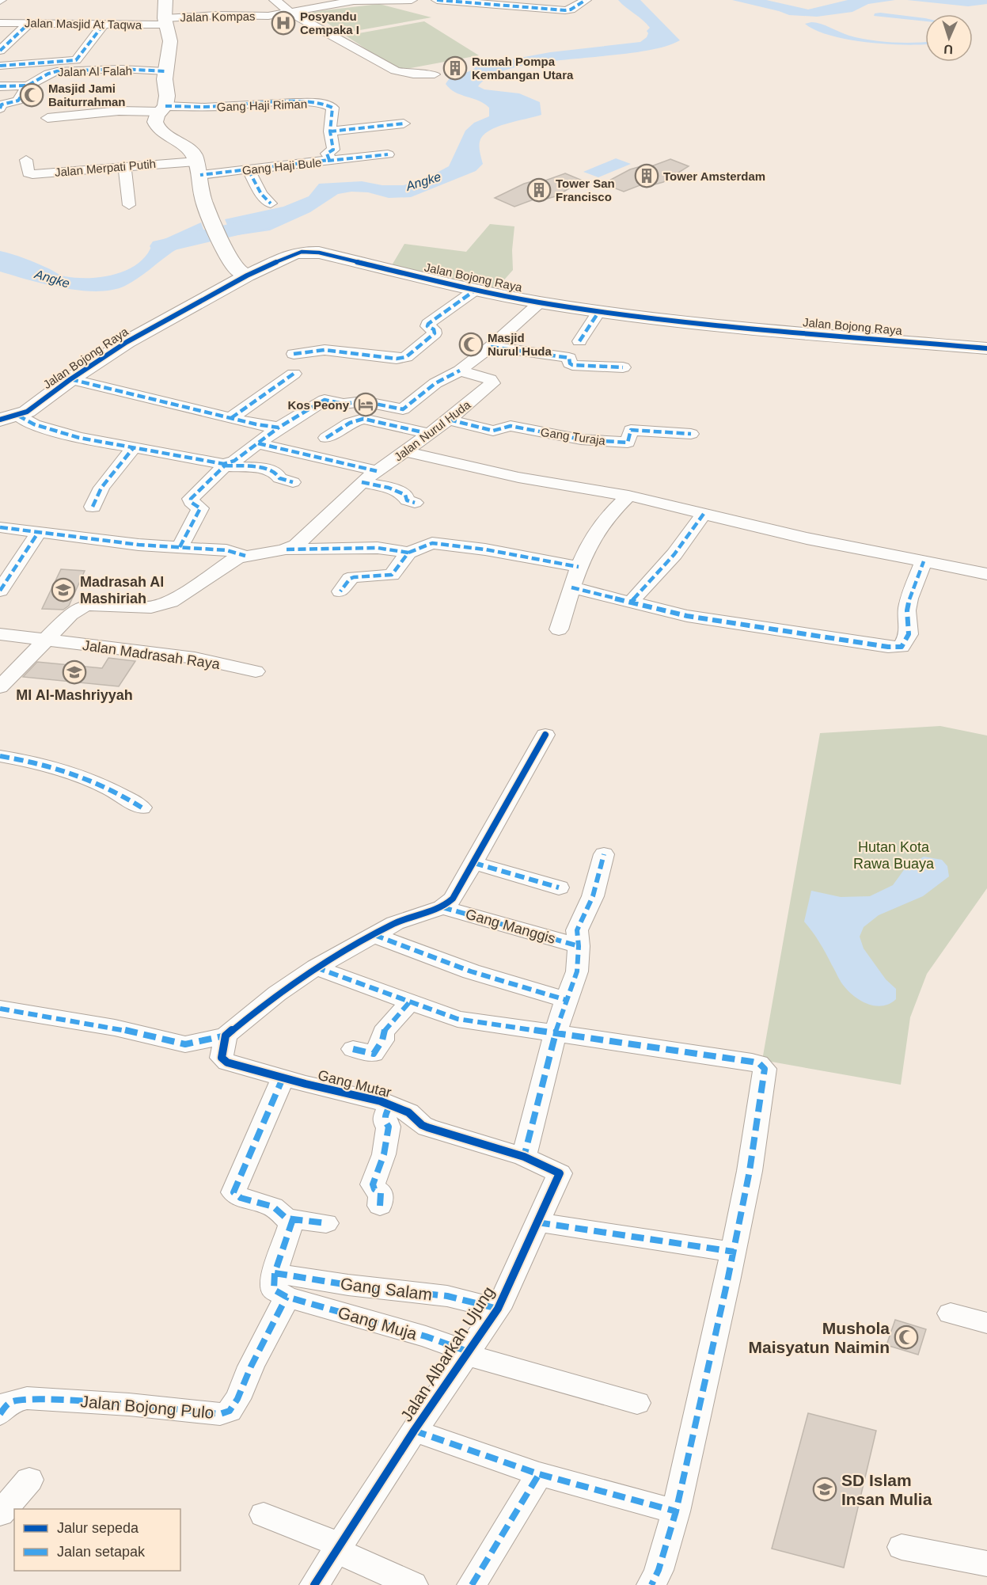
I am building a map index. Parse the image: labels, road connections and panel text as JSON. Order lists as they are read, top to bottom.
{
  "streets": {
    "street": [
      "Jalan Kompas",
      "Jalan Masjid At Taqwa",
      "Jalan Al Falah",
      "Gang Haji Riman",
      "Gang Haji Bule",
      "Jalan Merpati Putih",
      "Jalan Bojong Raya",
      "Jalan Nurul Huda",
      "Gang Turaja",
      "Jalan Madrasah Raya",
      "Gang Manggis",
      "Gang Mutar",
      "Gang Salam",
      "Gang Muja",
      "Jalan Albarkah Ujung",
      "Jalan Bojong Pulo"
    ]
  },
  "crossings": [
    ["Jalan Kompas", "Jalan Masjid At Taqwa"],
    ["Gang Haji Riman", "Gang Haji Bule"],
    ["Gang Haji Bule", "Jalan Merpati Putih"],
    ["Jalan Nurul Huda", "Gang Turaja"],
    ["Gang Mutar", "Jalan Albarkah Ujung"],
    ["Gang Salam", "Jalan Albarkah Ujung"],
    ["Gang Muja", "Jalan Albarkah Ujung"],
    ["Gang Muja", "Jalan Bojong Pulo"]
  ],
  "water": ["Angke"],
  "parks": ["Hutan Kota Rawa Buaya"],
  "places": {
    "hospital": ["Posyandu Cempaka I"],
    "building": ["Rumah Pompa Kembangan Utara", "Tower Amsterdam", "Tower San Francisco"],
    "mosque": ["Masjid Jami Baiturrahman", "Masjid Nurul Huda", "Mushola Maisyatun Naimin"],
    "hotel": ["Kos Peony"],
    "school or university": ["Madrasah Al Mashiriah", "MI Al-Mashriyyah", "SD Islam Insan Mulia"]
  },
  "legend": ["Jalur sepeda", "Jalan setapak"],
  "north": "bottom"
}
